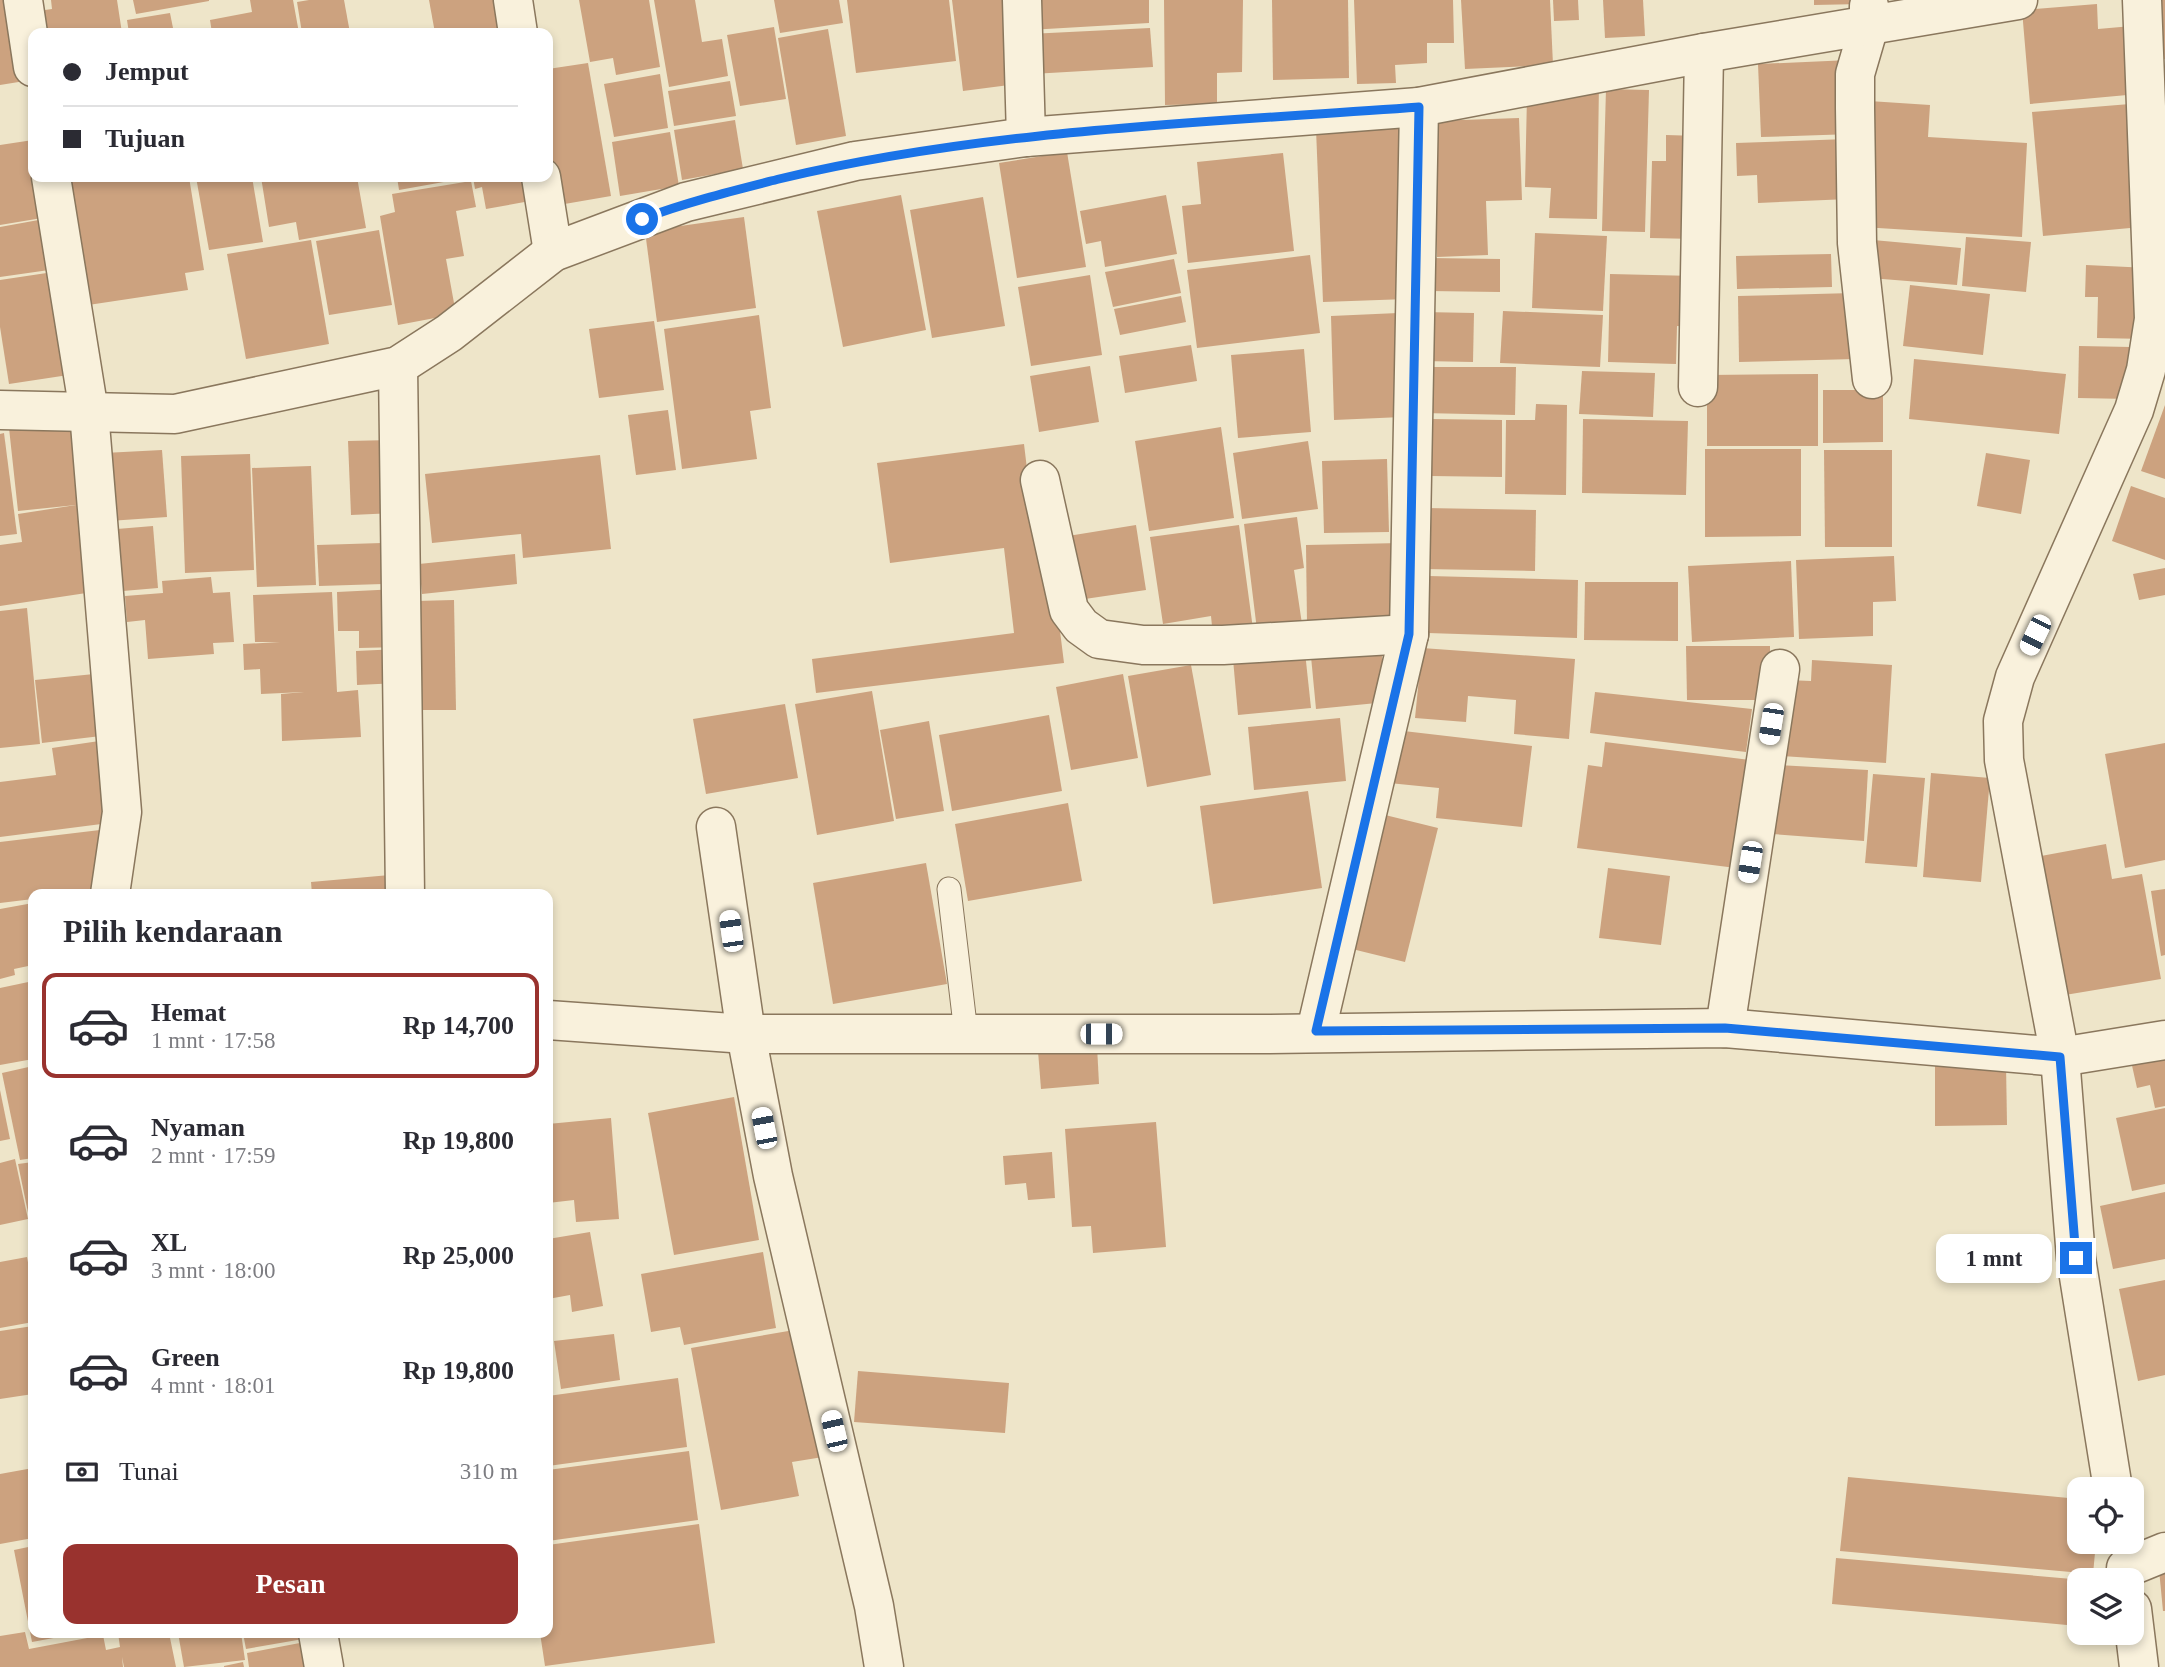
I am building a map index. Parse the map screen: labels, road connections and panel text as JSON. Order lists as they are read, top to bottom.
{
  "page": {
    "banner": ["Jemput", "Tujuan"],
    "heading": "Pilih kendaraan",
    "list": [
      {
        "name": "Hemat",
        "note": "1 mnt · 17:58",
        "value": "Rp 14,700"
      },
      {
        "name": "Nyaman",
        "note": "2 mnt · 17:59",
        "value": "Rp 19,800"
      },
      {
        "name": "XL",
        "note": "3 mnt · 18:00",
        "value": "Rp 25,000"
      },
      {
        "name": "Green",
        "note": "4 mnt · 18:01",
        "value": "Rp 19,800"
      }
    ],
    "bubble": "1 mnt",
    "pay": ["Tunai", "310 m"],
    "buttons": "Pesan"
  }
}
